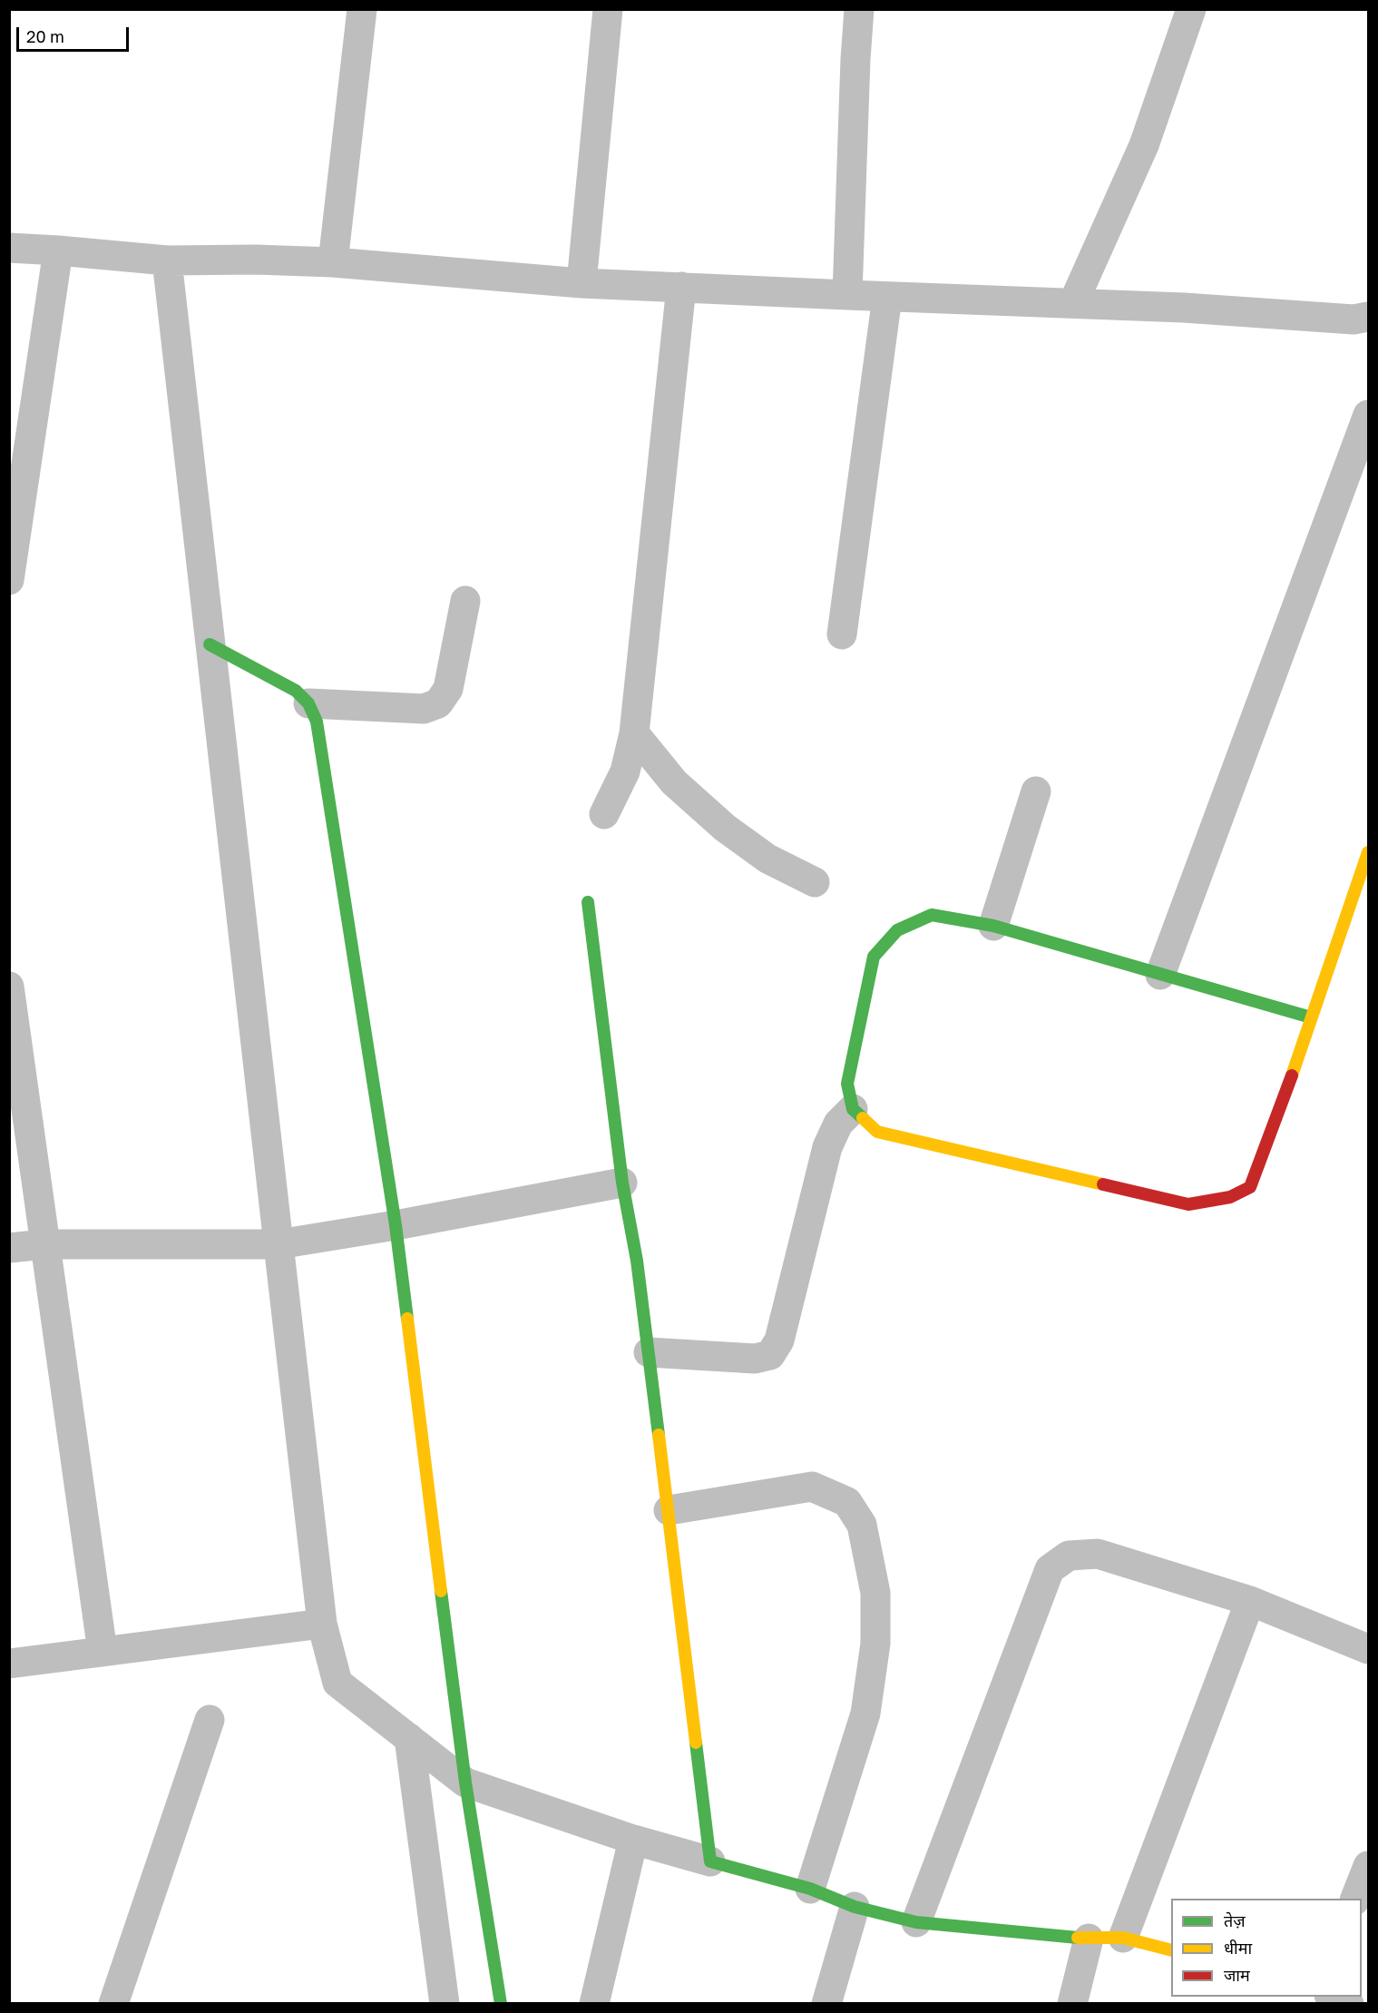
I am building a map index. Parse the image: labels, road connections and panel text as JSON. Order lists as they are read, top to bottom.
{
  "legend": ["तेज़", "धीमा", "जाम"],
  "scale_bar": "20 m"
}
